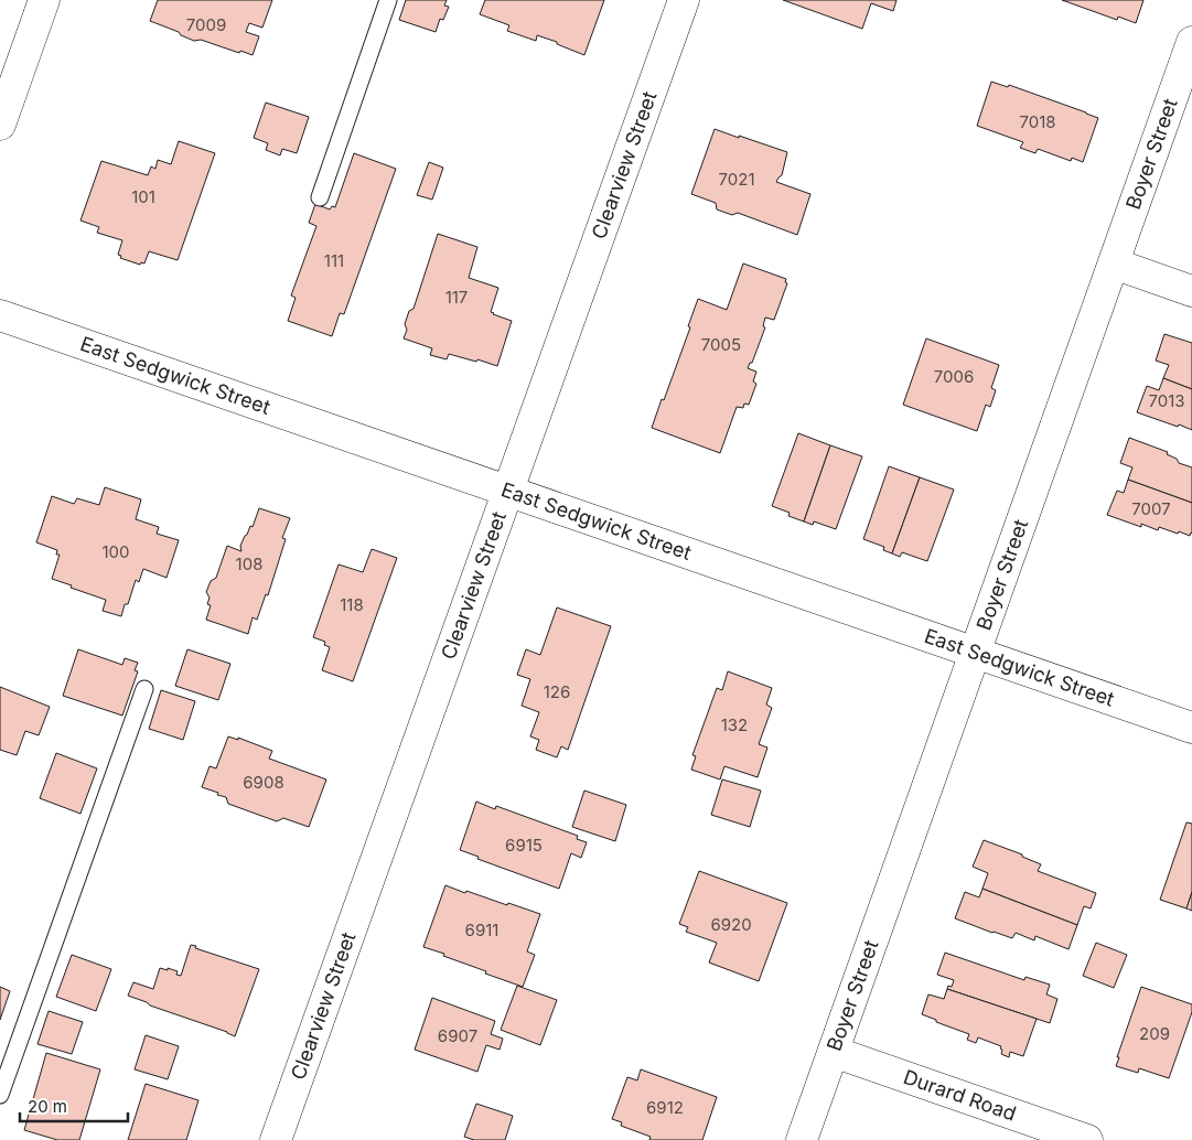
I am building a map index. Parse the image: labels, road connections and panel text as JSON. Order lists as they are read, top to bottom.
{
  "streets": {
    "street": [
      "Boyer Street",
      "Clearview Street",
      "East Sedgwick Street",
      "Durard Road"
    ]
  },
  "crossings": [
    ["Boyer Street", "East Sedgwick Street"],
    ["Boyer Street", "Durard Road"],
    ["Clearview Street", "East Sedgwick Street"]
  ],
  "house_numbers": [
    "7009",
    "7018",
    "7021",
    "101",
    "111",
    "117",
    "7005",
    "7006",
    "7013",
    "7007",
    "100",
    "108",
    "118",
    "126",
    "132",
    "6908",
    "6915",
    "6920",
    "6911",
    "209",
    "6907",
    "6912"
  ],
  "scale_bar": "20 m"
}
